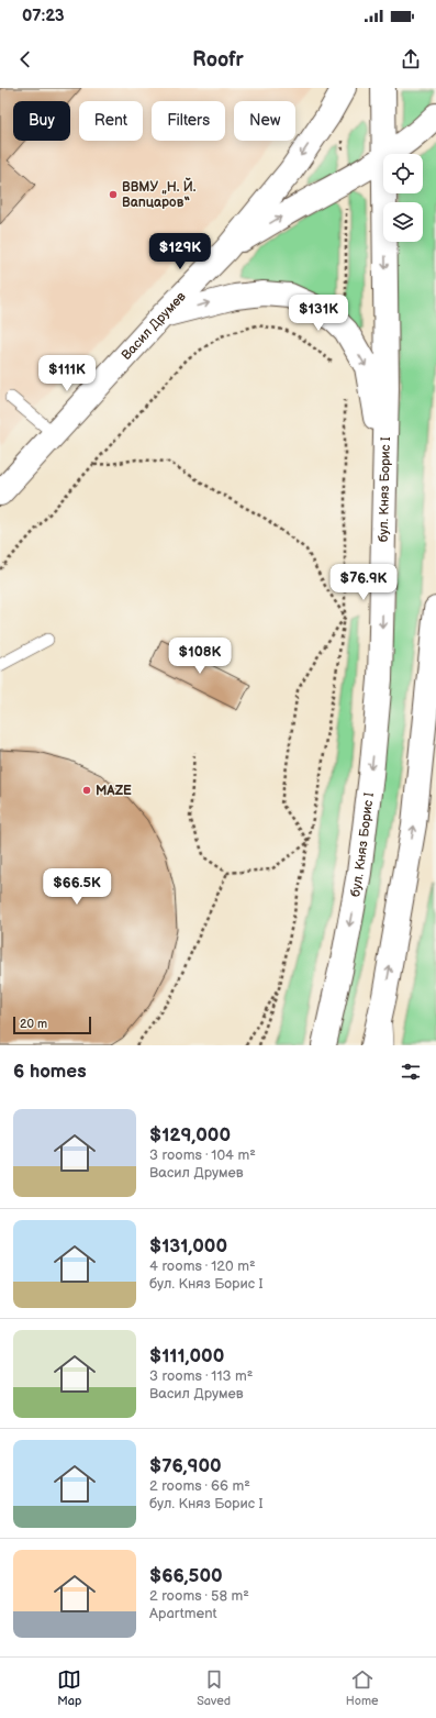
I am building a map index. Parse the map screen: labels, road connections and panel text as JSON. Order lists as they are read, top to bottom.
{
  "streets": {
    "main road": ["Васил Друмев", "бул. Княз Борис I"]
  },
  "places": ["ВВМУ „Н. Й. Вапцаров“", "MAZE"],
  "scale_bar": "20 m",
  "page": {
    "status": "07:23",
    "header": "Roofr",
    "chip": [
      "Buy",
      "Rent",
      "Filters",
      "New"
    ],
    "price": [
      "$129K",
      "$131K",
      "$111K",
      "$76.9K",
      "$108K",
      "$66.5K"
    ],
    "scale": "20 m",
    "heading": "6 homes",
    "list": [
      {
        "name": "$129,000",
        "note": "3 rooms · 104 m² · Васил Друмев"
      },
      {
        "name": "$131,000",
        "note": "4 rooms · 120 m² · бул. Княз Борис I"
      },
      {
        "name": "$111,000",
        "note": "3 rooms · 113 m² · Васил Друмев"
      },
      {
        "name": "$76,900",
        "note": "2 rooms · 66 m² · бул. Княз Борис I"
      },
      {
        "name": "$66,500",
        "note": "2 rooms · 58 m² · Apartment"
      }
    ],
    "tabs": ["Map", "Saved", "Home"]
  }
}
